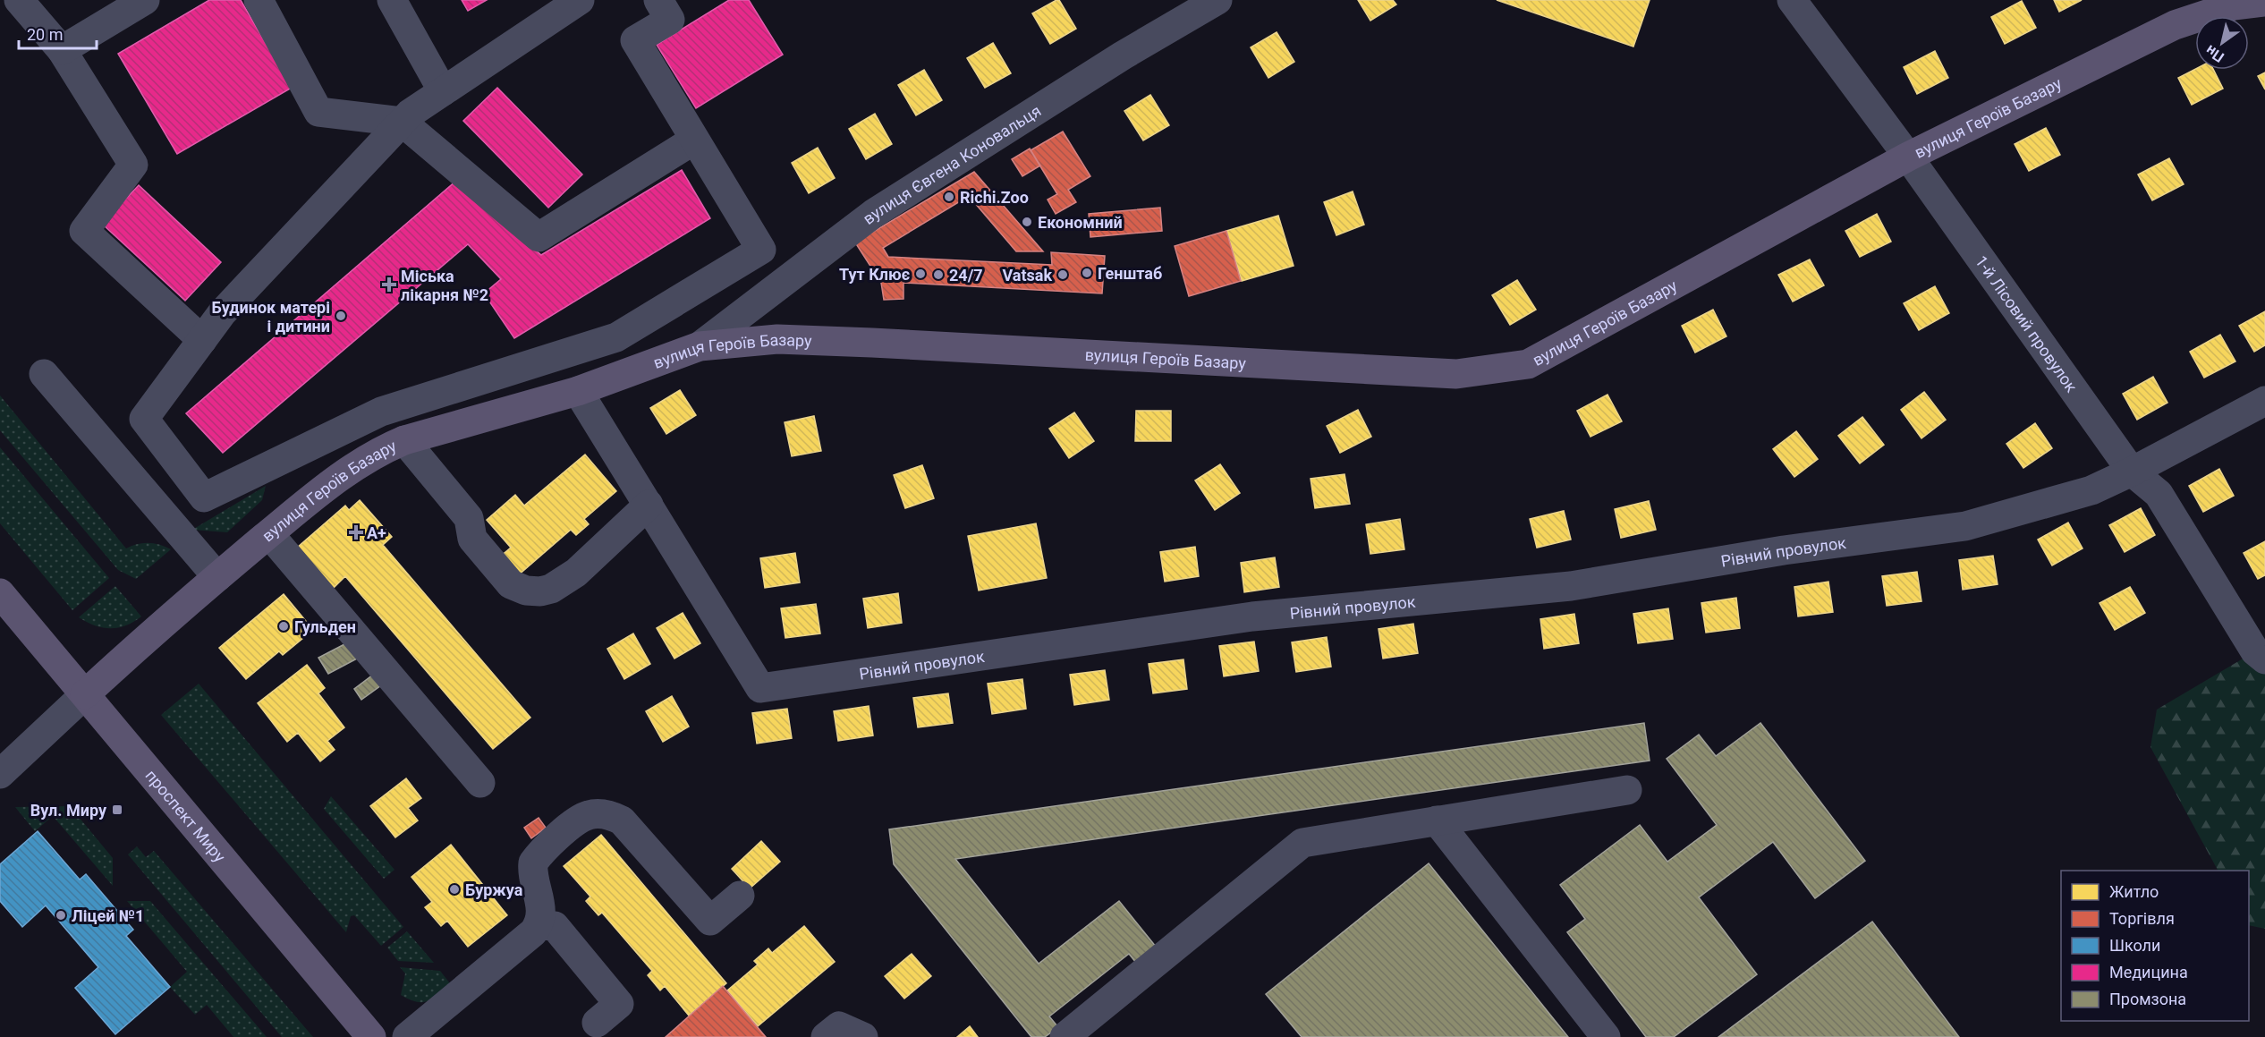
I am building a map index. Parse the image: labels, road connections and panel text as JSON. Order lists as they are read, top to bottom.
{
  "streets": {
    "main road": ["вулиця Героїв Базару", "проспект Миру"],
    "street": ["вулиця Євгена Коновальця", "1-й Лісовий провулок", "Рівний провулок"]
  },
  "crossings": [
    ["вулиця Героїв Базару", "вулиця Євгена Коновальця"],
    ["вулиця Героїв Базару", "1-й Лісовий провулок"],
    ["вулиця Героїв Базару", "Рівний провулок"],
    ["вулиця Героїв Базару", "проспект Миру"],
    ["1-й Лісовий провулок", "Рівний провулок"]
  ],
  "places": {
    "other": [
      "Richi.Zoo",
      "Економний",
      "Генштаб",
      "Тут Клює",
      "24/7",
      "Vatsak",
      "Будинок матері і дитини",
      "Гульден",
      "Буржуа",
      "Ліцей №1"
    ],
    "health": ["Міська лікарня №2", "A+"],
    "transit": ["Вул. Миру"]
  },
  "legend": [
    "Житло",
    "Торгівля",
    "Школи",
    "Медицина",
    "Промзона"
  ],
  "scale_bar": "20 m",
  "north": "bottom left"
}
